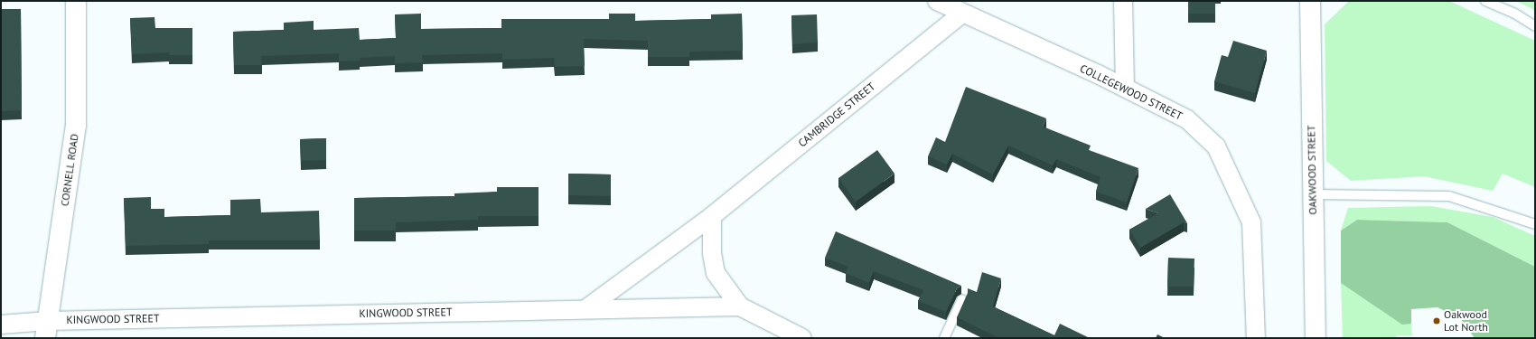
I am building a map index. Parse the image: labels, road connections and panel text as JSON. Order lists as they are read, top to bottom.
{
  "streets": {
    "street": [
      "COLLEGEWOOD STREET",
      "CAMBRIDGE STREET",
      "CORNELL ROAD",
      "OAKWOOD STREET",
      "KINGWOOD STREET"
    ]
  },
  "crossings": [
    ["COLLEGEWOOD STREET", "CAMBRIDGE STREET"],
    ["CAMBRIDGE STREET", "KINGWOOD STREET"],
    ["CORNELL ROAD", "KINGWOOD STREET"]
  ],
  "places": ["Oakwood Lot North"]
}
